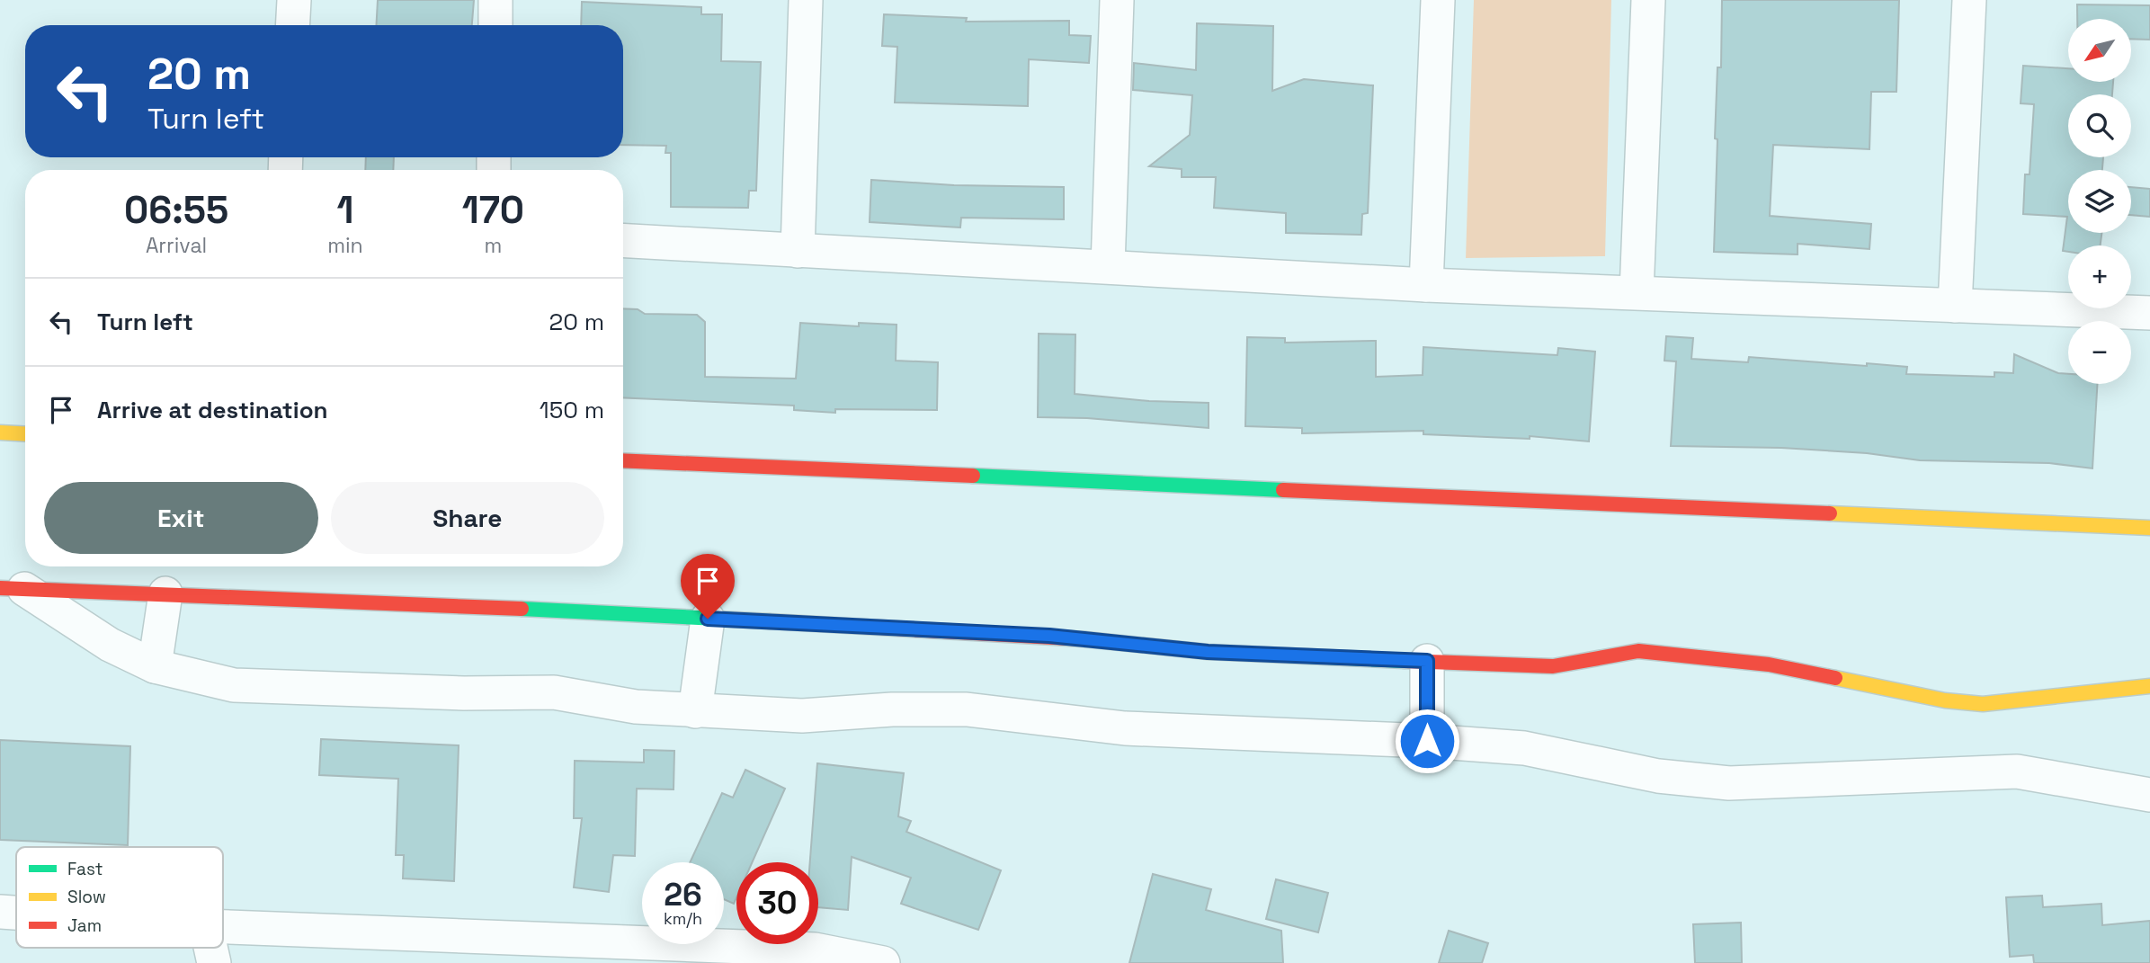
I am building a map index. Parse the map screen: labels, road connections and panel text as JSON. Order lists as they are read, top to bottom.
{
  "legend": ["Fast", "Slow", "Jam"],
  "north": "bottom left",
  "page": {
    "map_buttons": ["+", "−"],
    "turn": ["20 m", "Turn left"],
    "eta": [
      "06:55",
      "Arrival",
      "1",
      "min",
      "170",
      "m"
    ],
    "list": [
      {
        "name": "Turn left",
        "value": "20 m"
      },
      {
        "name": "Arrive at destination",
        "value": "150 m"
      }
    ],
    "buttons": ["Exit", "Share"],
    "speed": "26 km/h",
    "limit": "30"
  }
}
